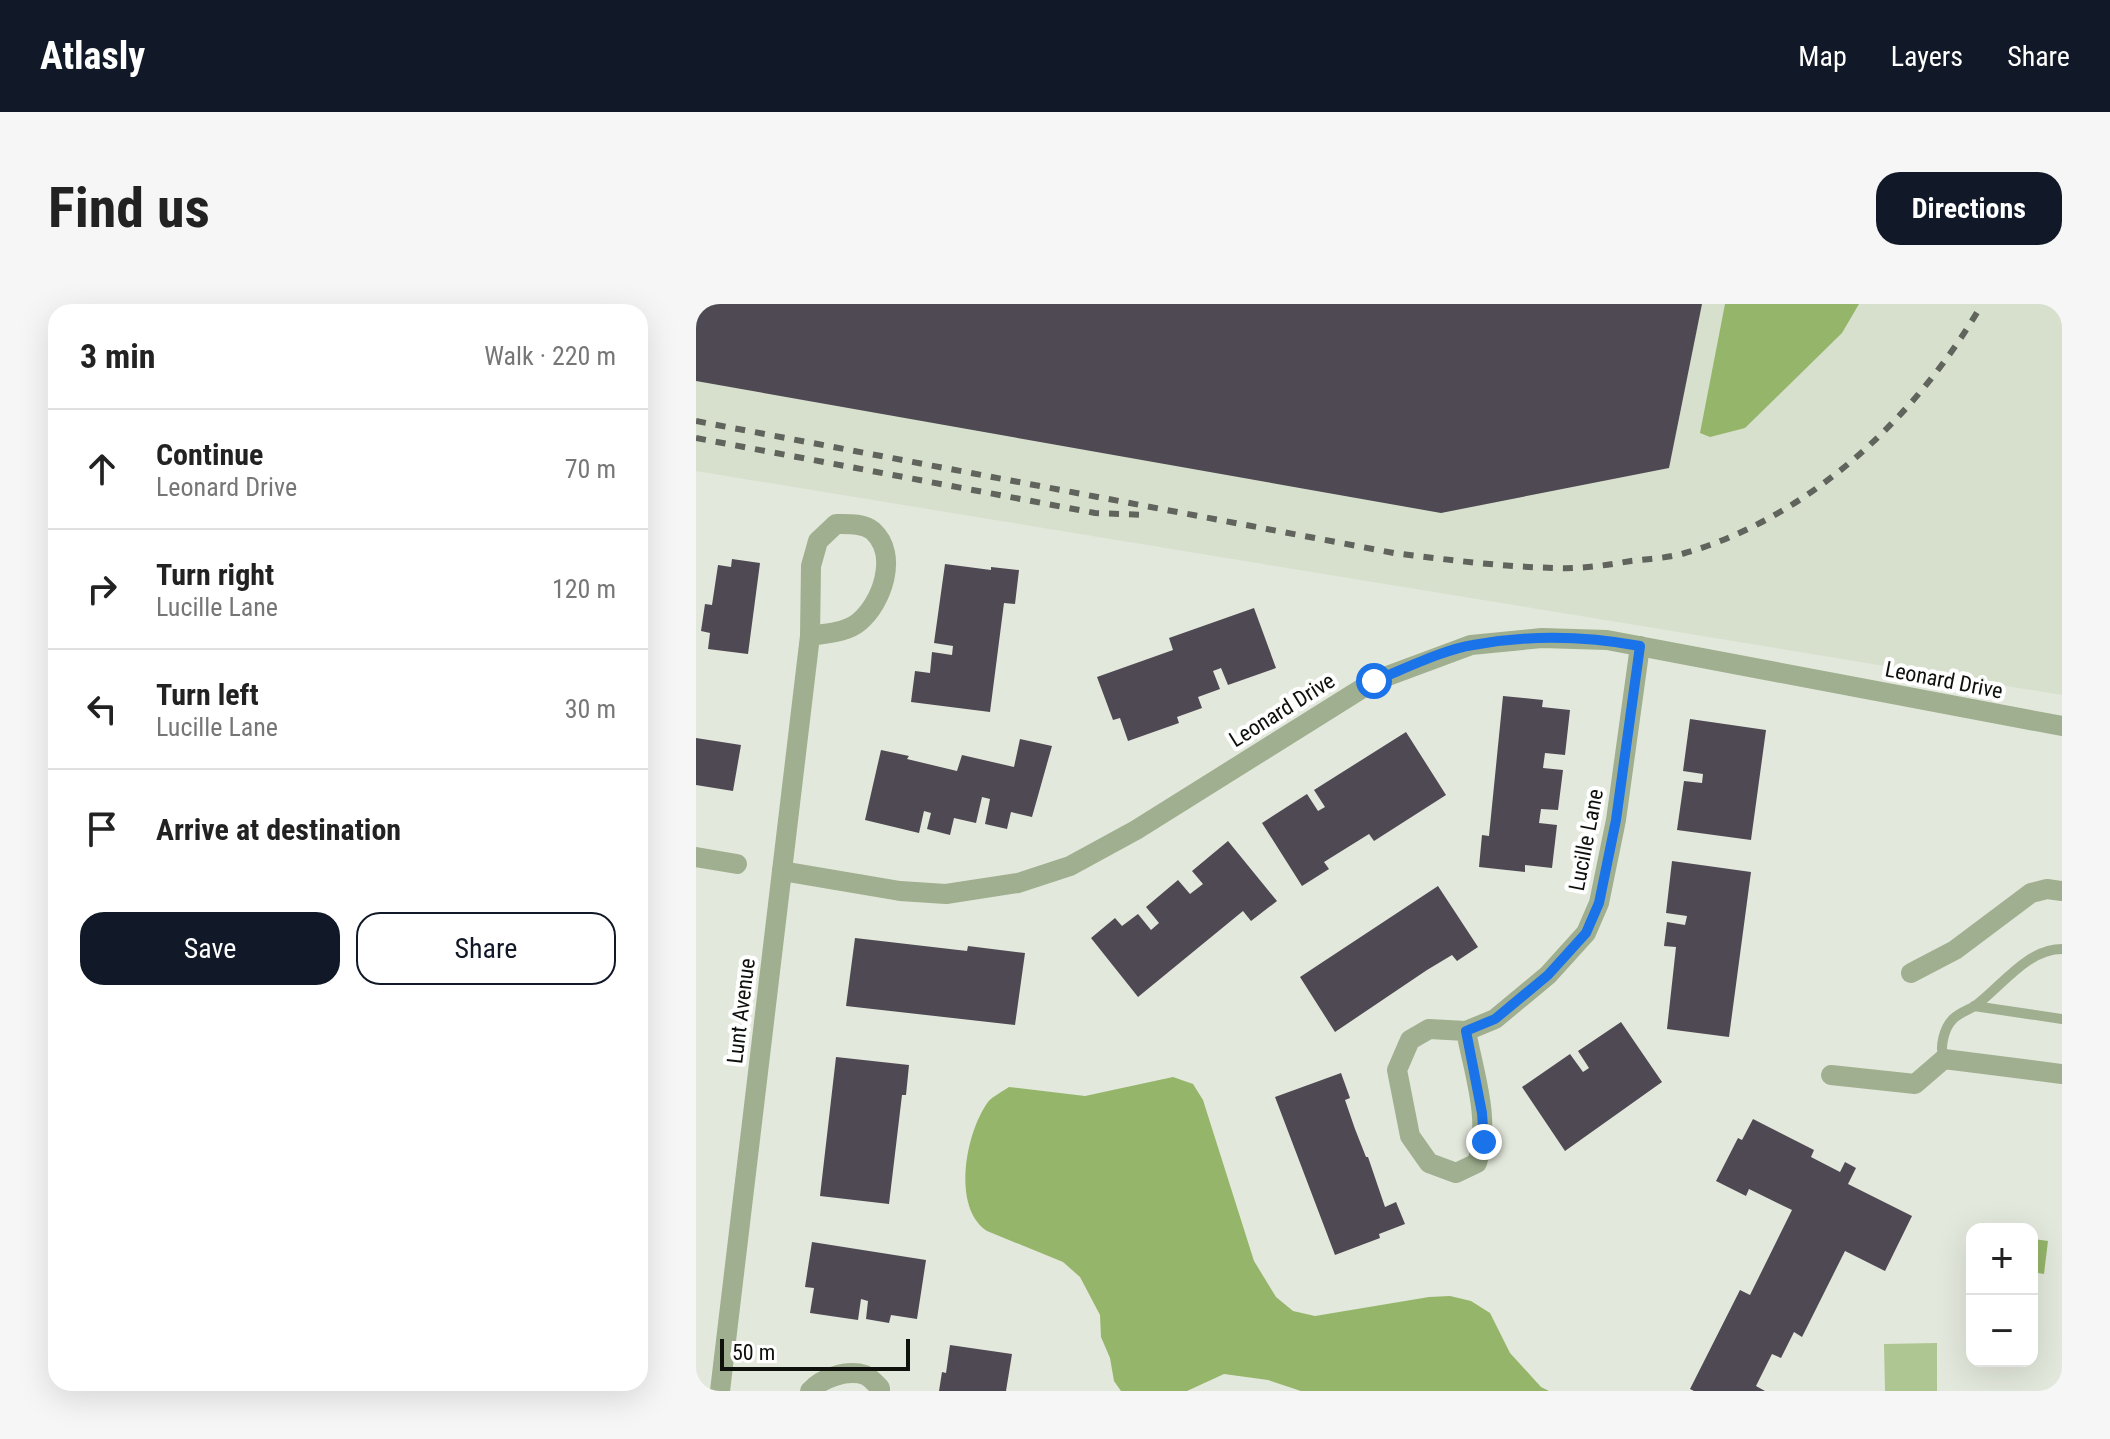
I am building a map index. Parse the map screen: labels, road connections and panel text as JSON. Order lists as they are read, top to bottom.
{
  "streets": {
    "street": ["Leonard Drive", "Lucille Lane", "Lunt Avenue"]
  },
  "crossings": [
    ["Leonard Drive", "Lucille Lane"],
    ["Leonard Drive", "Lunt Avenue"]
  ],
  "scale_bar": "50 m",
  "page": {
    "header": "Atlasly",
    "nav": ["Map", "Layers", "Share"],
    "buttons": [
      "Directions",
      ["Save", "Share"]
    ],
    "title": "Find us",
    "heading": ["3 min", "Walk · 220 m"],
    "list": [
      ["Continue", "Leonard Drive", "70 m"],
      ["Turn right", "Lucille Lane", "120 m"],
      ["Turn left", "Lucille Lane", "30 m"],
      "Arrive at destination"
    ],
    "map_buttons": ["+", "−"],
    "scale": "50 m"
  }
}
